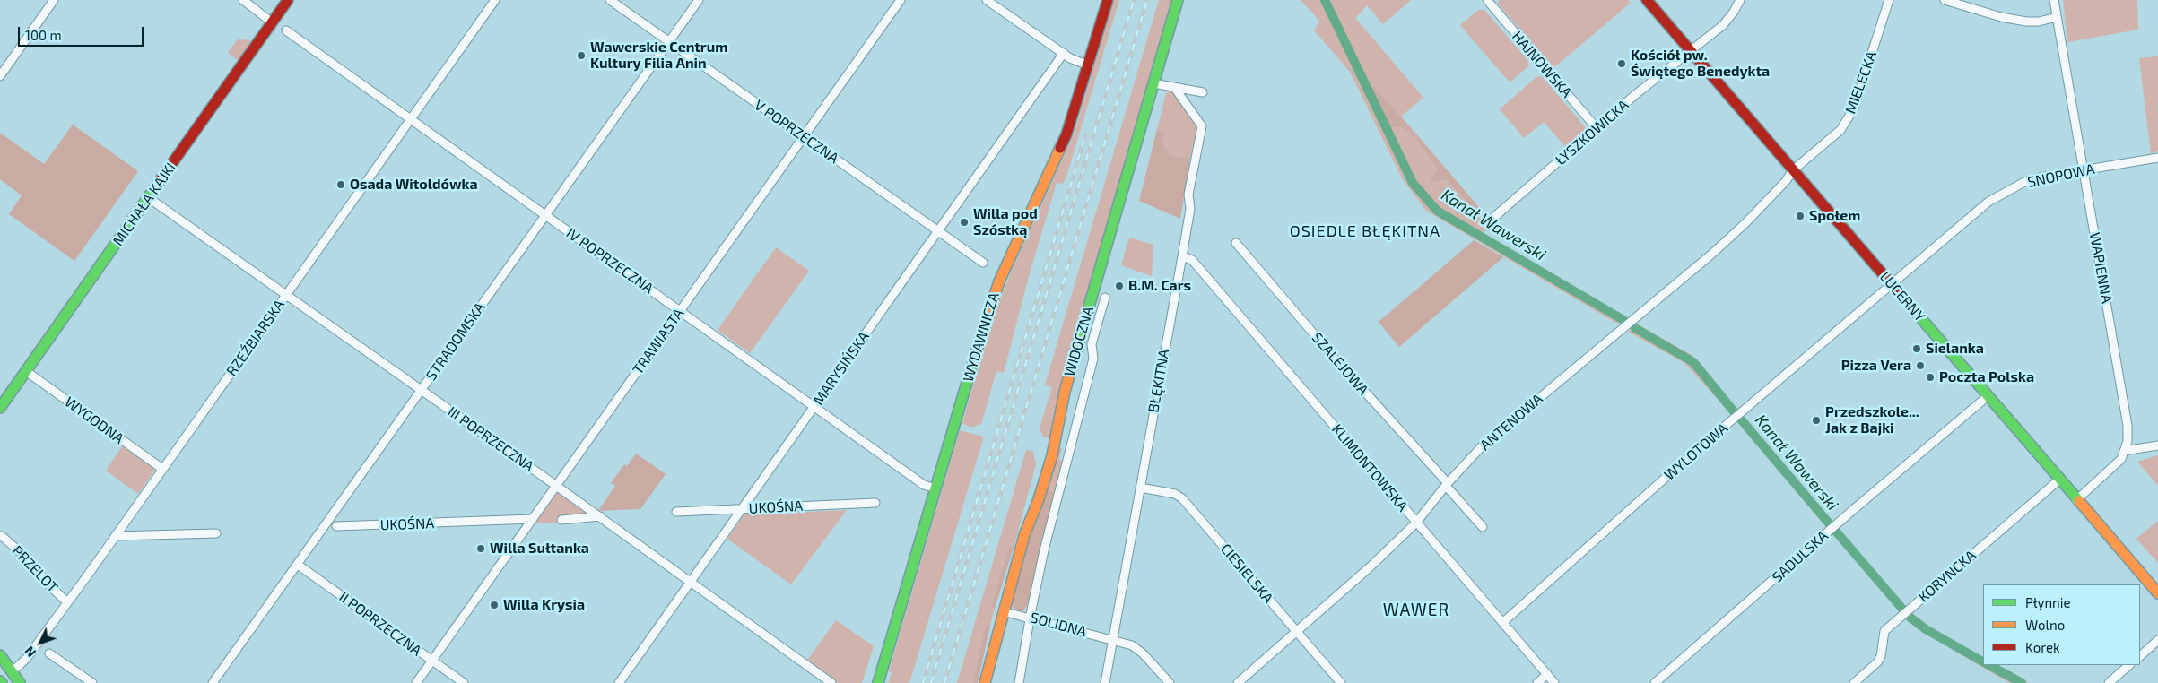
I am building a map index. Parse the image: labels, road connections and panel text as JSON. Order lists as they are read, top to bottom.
{
  "streets": {
    "main road": [
      "MICHAŁA KAJKI",
      "LUCERNY",
      "WYDAWNICZA",
      "WIDOCZNA"
    ],
    "street": [
      "HAJNOWSKA",
      "MIELECKA",
      "V POPRZECZNA",
      "ŁYSZKOWICKA",
      "SNOPOWA",
      "IV POPRZECZNA",
      "WAPIENNA",
      "RZEŹBIARSKA",
      "STRADOMSKA",
      "TRAWIASTA",
      "SZALEJOWA",
      "MARYSIŃSKA",
      "BŁĘKITNA",
      "WYGODNA",
      "ANTENOWA",
      "III POPRZECZNA",
      "WYLOTOWA",
      "KLIMONTOWSKA",
      "UKOŚNA",
      "SADULSKA",
      "PRZELOT",
      "CIESIELSKA",
      "KORYNCKA",
      "II POPRZECZNA",
      "SOLIDNA"
    ]
  },
  "crossings": [
    ["HAJNOWSKA", "ŁYSZKOWICKA"],
    ["MIELECKA", "LUCERNY"],
    ["MIELECKA", "ANTENOWA"],
    ["V POPRZECZNA", "STRADOMSKA"],
    ["V POPRZECZNA", "TRAWIASTA"],
    ["V POPRZECZNA", "MARYSIŃSKA"],
    ["ŁYSZKOWICKA", "LUCERNY"],
    ["SNOPOWA", "WAPIENNA"],
    ["SNOPOWA", "LUCERNY"],
    ["SNOPOWA", "WYLOTOWA"],
    ["MICHAŁA KAJKI", "WYGODNA"],
    ["MICHAŁA KAJKI", "III POPRZECZNA"],
    ["IV POPRZECZNA", "WYDAWNICZA"],
    ["IV POPRZECZNA", "RZEŹBIARSKA"],
    ["IV POPRZECZNA", "STRADOMSKA"],
    ["IV POPRZECZNA", "TRAWIASTA"],
    ["IV POPRZECZNA", "MARYSIŃSKA"],
    ["WAPIENNA", "LUCERNY"],
    ["LUCERNY", "ANTENOWA"],
    ["LUCERNY", "WYLOTOWA"],
    ["LUCERNY", "SADULSKA"],
    ["LUCERNY", "KORYNCKA"],
    ["RZEŹBIARSKA", "WYGODNA"],
    ["RZEŹBIARSKA", "III POPRZECZNA"],
    ["RZEŹBIARSKA", "PRZELOT"],
    ["STRADOMSKA", "III POPRZECZNA"],
    ["STRADOMSKA", "II POPRZECZNA"],
    ["TRAWIASTA", "III POPRZECZNA"],
    ["TRAWIASTA", "UKOŚNA"],
    ["TRAWIASTA", "II POPRZECZNA"],
    ["WIDOCZNA", "SOLIDNA"],
    ["SZALEJOWA", "ANTENOWA"],
    ["MARYSIŃSKA", "III POPRZECZNA"],
    ["MARYSIŃSKA", "UKOŚNA"],
    ["BŁĘKITNA", "KLIMONTOWSKA"],
    ["BŁĘKITNA", "CIESIELSKA"],
    ["BŁĘKITNA", "SOLIDNA"],
    ["ANTENOWA", "KLIMONTOWSKA"],
    ["ANTENOWA", "CIESIELSKA"],
    ["WYLOTOWA", "KLIMONTOWSKA"]
  ],
  "districts": ["OSIEDLE BŁĘKITNA", "WAWER"],
  "water": ["Kanał Wawerski"],
  "places": [
    "Wawerskie Centrum Kultury Filia Anin",
    "Kościół pw. Świętego Benedykta",
    "Osada Witoldówka",
    "Społem",
    "Willa pod Szóstką",
    "B.M. Cars",
    "Sielanka",
    "Pizza Vera",
    "Poczta Polska",
    "Przedszkole... Jak z Bajki",
    "Willa Sułtanka",
    "Willa Krysia"
  ],
  "legend": ["Płynnie", "Wolno", "Korek"],
  "scale_bar": "100 m",
  "north": "bottom left"
}
